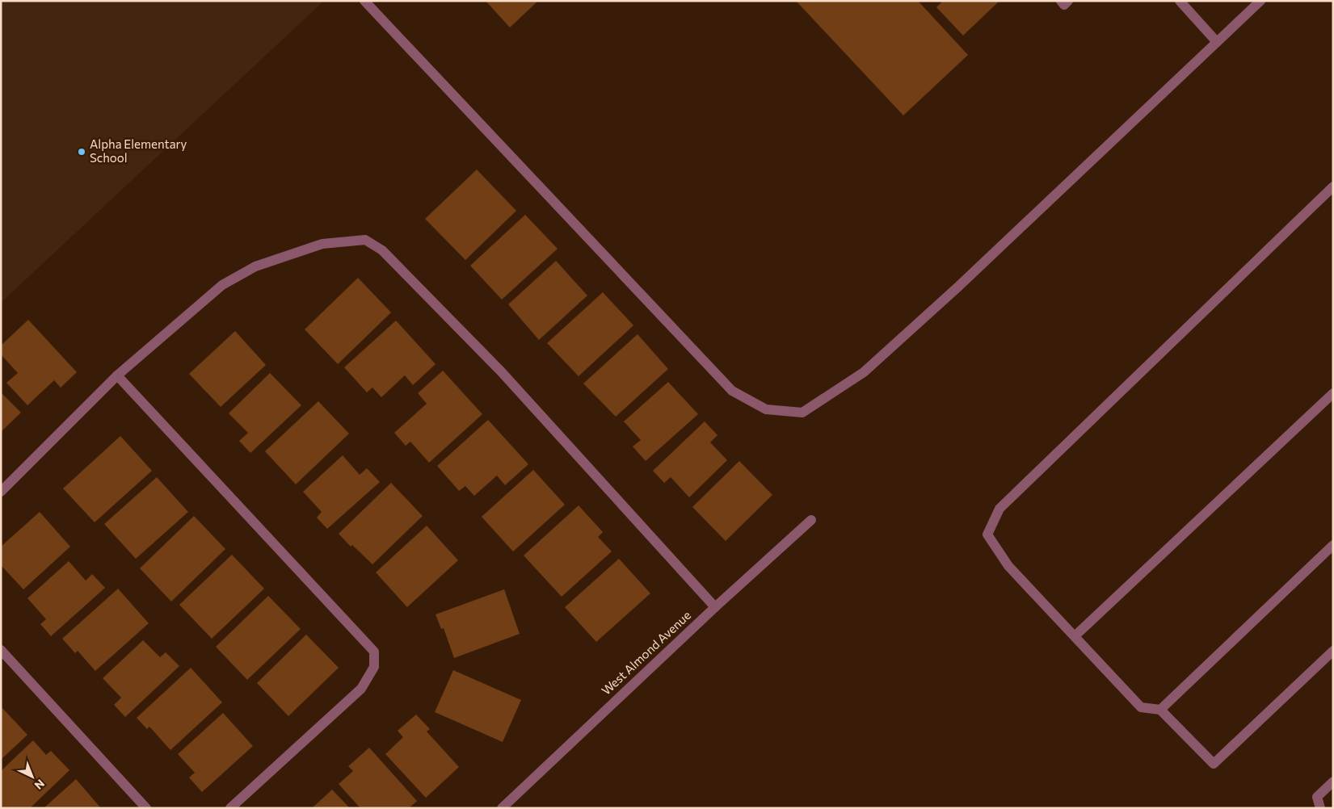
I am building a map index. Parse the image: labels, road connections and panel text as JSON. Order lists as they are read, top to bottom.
{
  "streets": {
    "street": ["West Almond Avenue"]
  },
  "places": ["Alpha Elementary School"],
  "north": "bottom right"
}
